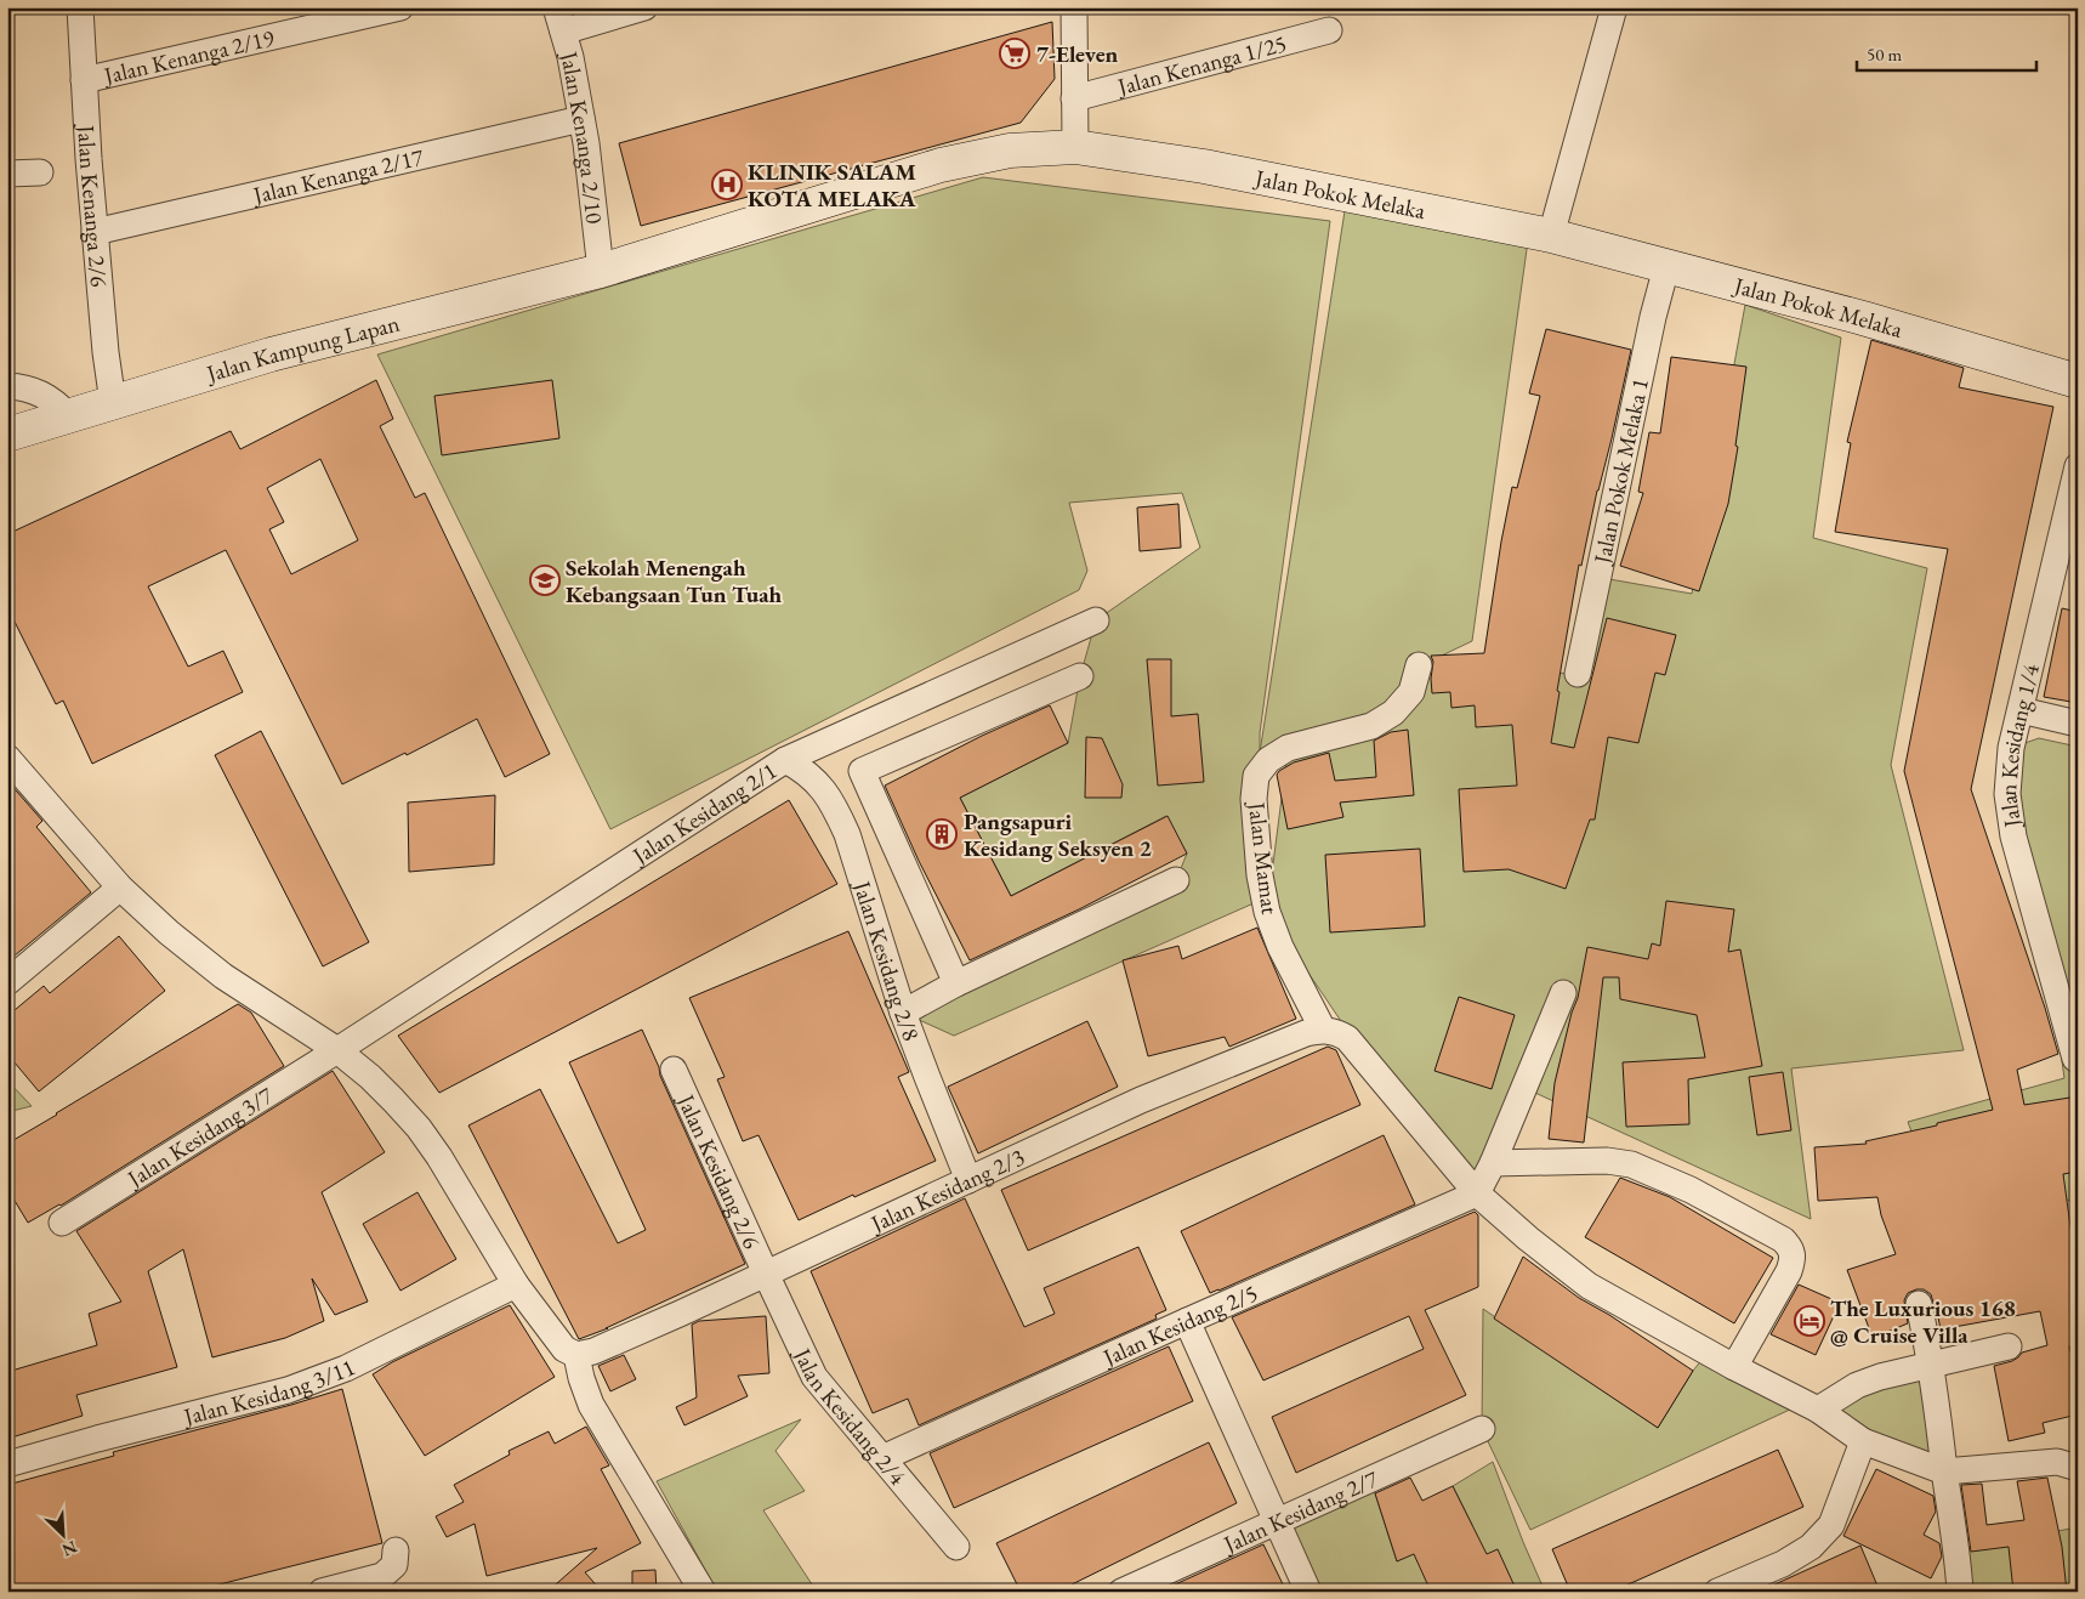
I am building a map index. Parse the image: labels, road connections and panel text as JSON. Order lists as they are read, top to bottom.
{
  "streets": {
    "street": [
      "Jalan Kenanga 2/19",
      "Jalan Kenanga 1/25",
      "Jalan Kenanga 2/10",
      "Jalan Kenanga 2/17",
      "Jalan Pokok Melaka",
      "Jalan Kenanga 2/6",
      "Jalan Kampung Lapan",
      "Jalan Pokok Melaka 1",
      "Jalan Kesidang 1/4",
      "Jalan Kesidang 2/1",
      "Jalan Mamat",
      "Jalan Kesidang 2/8",
      "Jalan Kesidang 3/7",
      "Jalan Kesidang 2/6",
      "Jalan Kesidang 2/3",
      "Jalan Kesidang 2/5",
      "Jalan Kesidang 3/11",
      "Jalan Kesidang 2/4",
      "Jalan Kesidang 2/7"
    ]
  },
  "crossings": [
    ["Jalan Kenanga 2/19", "Jalan Kenanga 2/6"],
    ["Jalan Kenanga 2/10", "Jalan Kenanga 2/17"],
    ["Jalan Kenanga 2/10", "Jalan Pokok Melaka"],
    ["Jalan Kenanga 2/10", "Jalan Kampung Lapan"],
    ["Jalan Kenanga 2/17", "Jalan Kenanga 2/6"],
    ["Jalan Pokok Melaka", "Jalan Kampung Lapan"],
    ["Jalan Pokok Melaka", "Jalan Pokok Melaka 1"],
    ["Jalan Kenanga 2/6", "Jalan Kampung Lapan"],
    ["Jalan Kesidang 2/1", "Jalan Kesidang 2/8"],
    ["Jalan Kesidang 2/1", "Jalan Kesidang 3/7"],
    ["Jalan Mamat", "Jalan Kesidang 2/3"],
    ["Jalan Kesidang 2/8", "Jalan Kesidang 2/3"],
    ["Jalan Kesidang 2/6", "Jalan Kesidang 2/3"],
    ["Jalan Kesidang 2/6", "Jalan Kesidang 2/4"],
    ["Jalan Kesidang 2/3", "Jalan Kesidang 2/4"],
    ["Jalan Kesidang 2/5", "Jalan Kesidang 2/4"]
  ],
  "places": {
    "supermarket": ["7-Eleven"],
    "hospital": ["KLINIK SALAM KOTA MELAKA"],
    "school or university": ["Sekolah Menengah Kebangsaan Tun Tuah"],
    "building": ["Pangsapuri Kesidang Seksyen 2"],
    "hotel": ["The Luxurious 168 @ Cruise Villa"]
  },
  "scale_bar": "50 m",
  "north": "bottom right"
}
